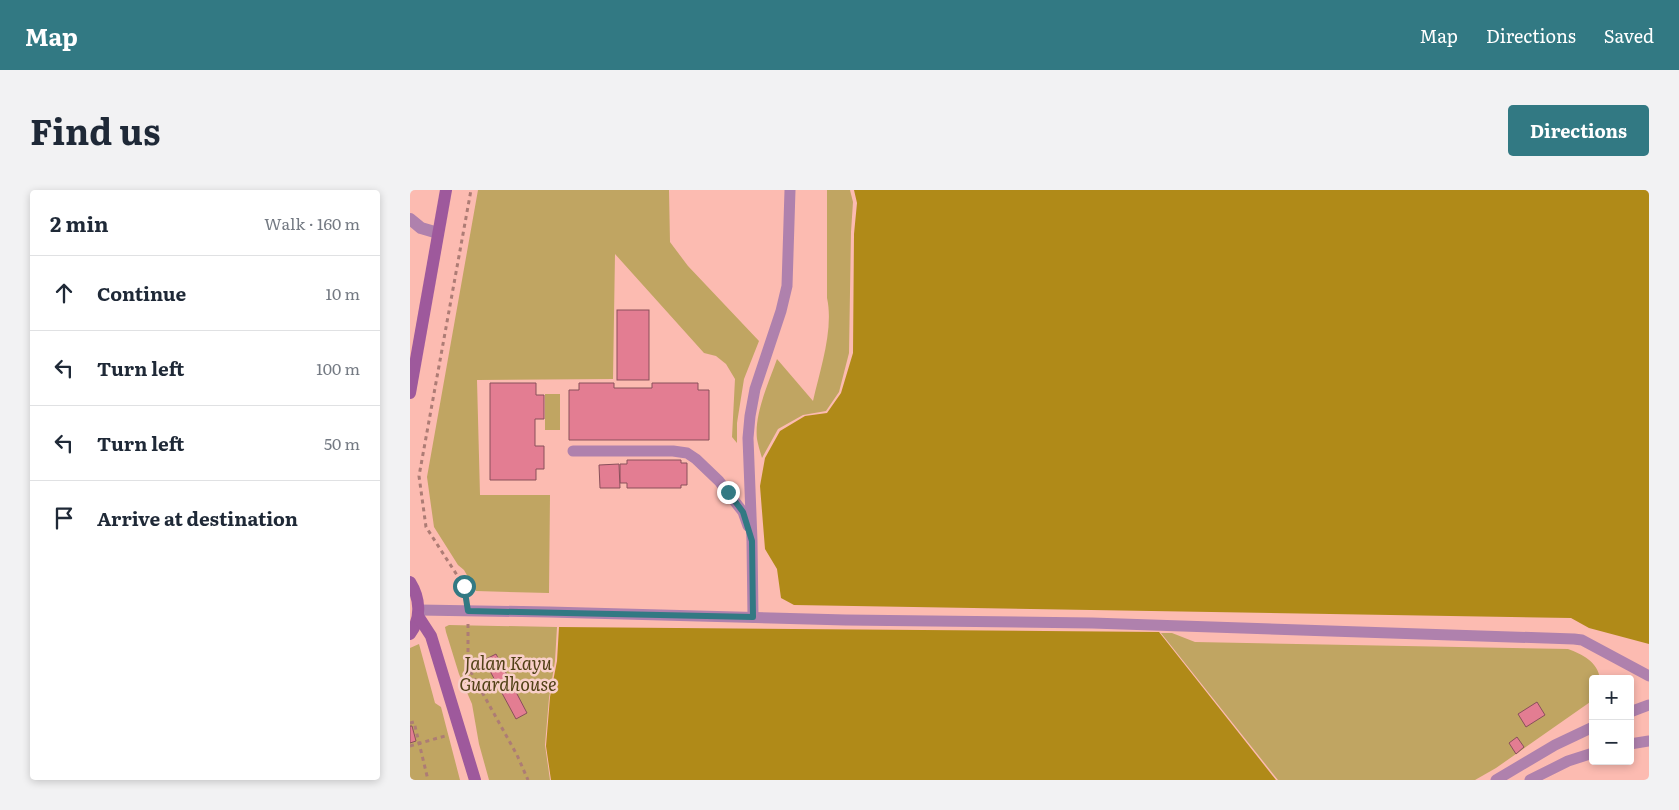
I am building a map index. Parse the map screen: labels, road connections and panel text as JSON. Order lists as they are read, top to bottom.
{
  "parks": ["Jalan Kayu Guardhouse"],
  "page": {
    "header": "Map",
    "nav": ["Map", "Directions", "Saved"],
    "title": "Find us",
    "buttons": "Directions",
    "heading": ["2 min", "Walk · 160 m"],
    "list": [
      ["Continue", "10 m"],
      ["Turn left", "100 m"],
      ["Turn left", "50 m"],
      "Arrive at destination"
    ],
    "map_buttons": ["+", "−"]
  }
}
